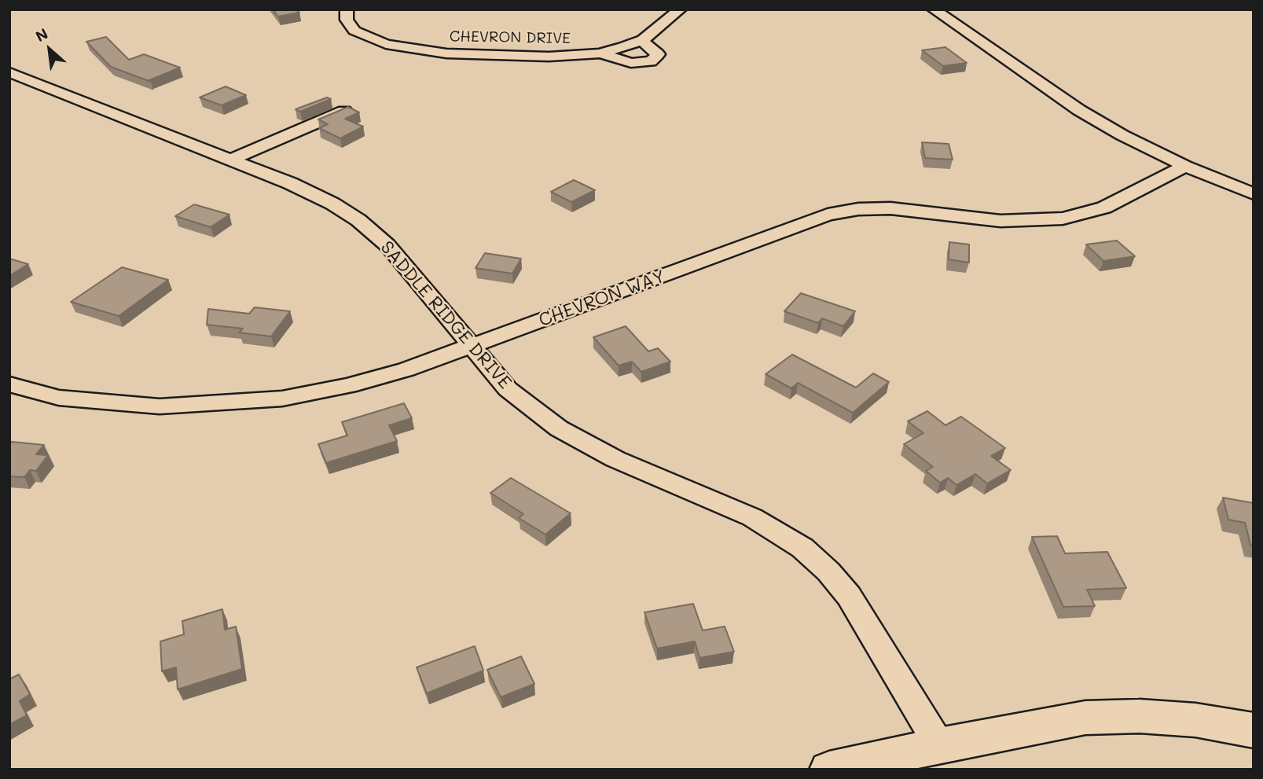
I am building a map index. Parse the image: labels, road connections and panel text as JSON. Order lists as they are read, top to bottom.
{
  "streets": {
    "street": ["CHEVRON DRIVE", "CHEVRON WAY", "SADDLE RIDGE DRIVE"]
  },
  "crossings": [
    ["CHEVRON WAY", "SADDLE RIDGE DRIVE"]
  ],
  "north": "top left"
}
